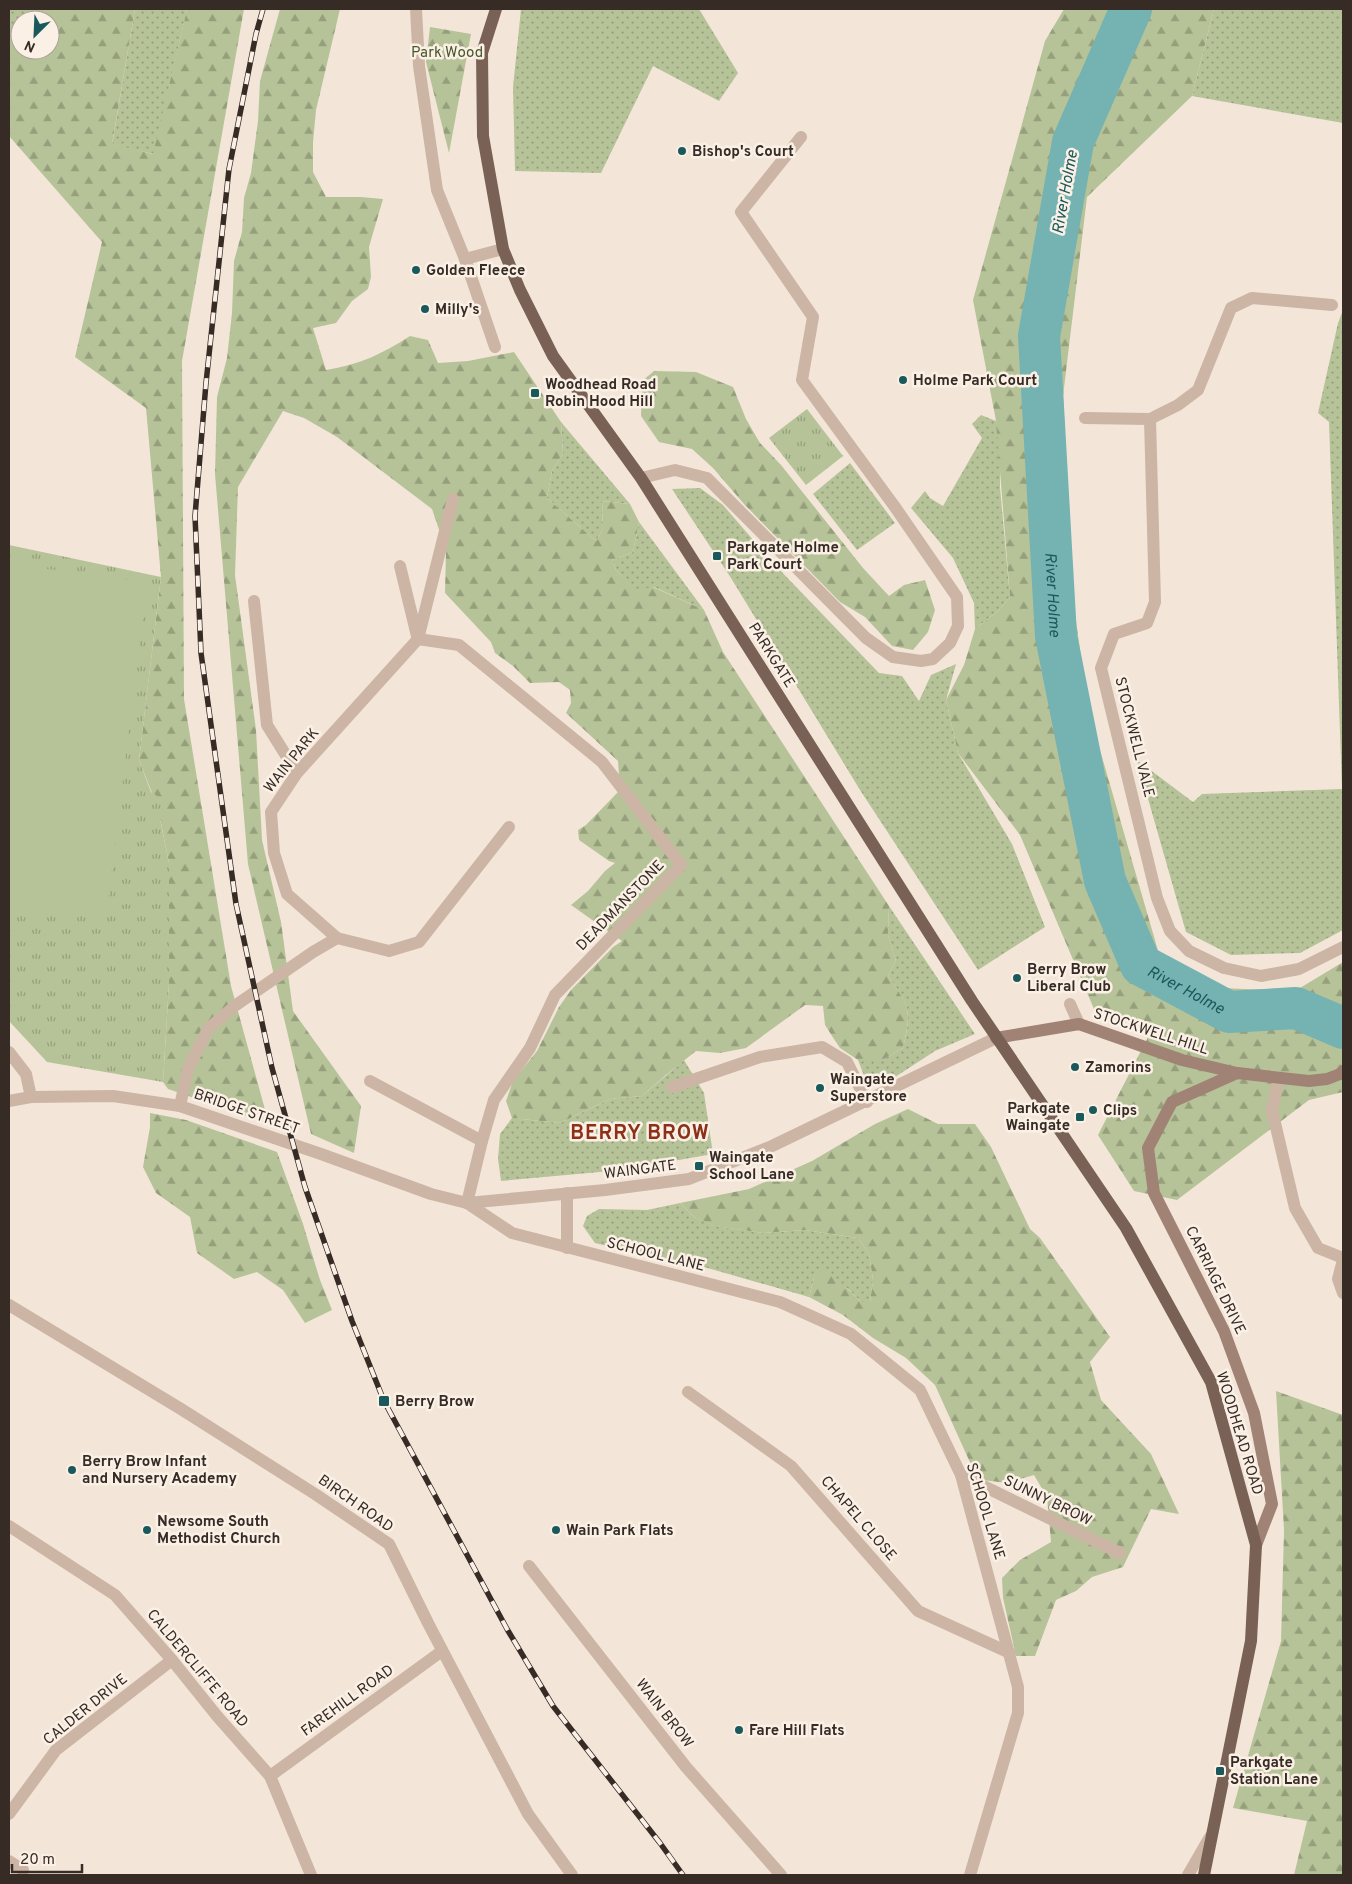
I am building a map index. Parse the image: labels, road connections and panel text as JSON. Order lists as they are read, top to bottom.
{
  "streets": {
    "main road": [
      "PARKGATE",
      "STOCKWELL HILL",
      "CARRIAGE DRIVE",
      "WOODHEAD ROAD"
    ],
    "street": [
      "STOCKWELL VALE",
      "WAIN PARK",
      "DEADMANSTONE",
      "BRIDGE STREET",
      "WAINGATE",
      "SCHOOL LANE",
      "SUNNY BROW",
      "BIRCH ROAD",
      "CHAPEL CLOSE",
      "CALDERCLIFFE ROAD",
      "FAREHILL ROAD",
      "CALDER DRIVE",
      "WAIN BROW"
    ]
  },
  "crossings": [
    ["PARKGATE", "STOCKWELL HILL"],
    ["PARKGATE", "WAINGATE"],
    ["PARKGATE", "WOODHEAD ROAD"],
    ["WAIN PARK", "DEADMANSTONE"],
    ["DEADMANSTONE", "BRIDGE STREET"],
    ["DEADMANSTONE", "WAINGATE"],
    ["DEADMANSTONE", "SCHOOL LANE"],
    ["STOCKWELL HILL", "WAINGATE"],
    ["STOCKWELL HILL", "CARRIAGE DRIVE"],
    ["STOCKWELL HILL", "WOODHEAD ROAD"],
    ["BRIDGE STREET", "WAINGATE"],
    ["BRIDGE STREET", "SCHOOL LANE"],
    ["WAINGATE", "SCHOOL LANE"],
    ["WAINGATE", "WOODHEAD ROAD"],
    ["SCHOOL LANE", "SUNNY BROW"],
    ["SCHOOL LANE", "CHAPEL CLOSE"],
    ["CARRIAGE DRIVE", "WOODHEAD ROAD"],
    ["BIRCH ROAD", "FAREHILL ROAD"],
    ["CALDERCLIFFE ROAD", "FAREHILL ROAD"],
    ["CALDERCLIFFE ROAD", "CALDER DRIVE"]
  ],
  "districts": ["BERRY BROW"],
  "water": ["River Holme"],
  "parks": ["Park Wood"],
  "places": {
    "other": [
      "Bishop's Court",
      "Golden Fleece",
      "Milly's",
      "Holme Park Court",
      "Berry Brow Liberal Club",
      "Zamorins",
      "Waingate Superstore",
      "Clips",
      "Berry Brow Infant and Nursery Academy",
      "Newsome South Methodist Church",
      "Wain Park Flats",
      "Fare Hill Flats"
    ],
    "transit": [
      "Woodhead Road Robin Hood Hill",
      "Parkgate Holme Park Court",
      "Parkgate Waingate",
      "Waingate School Lane",
      "Berry Brow",
      "Parkgate Station Lane"
    ]
  },
  "scale_bar": "20 m",
  "north": "bottom left"
}
